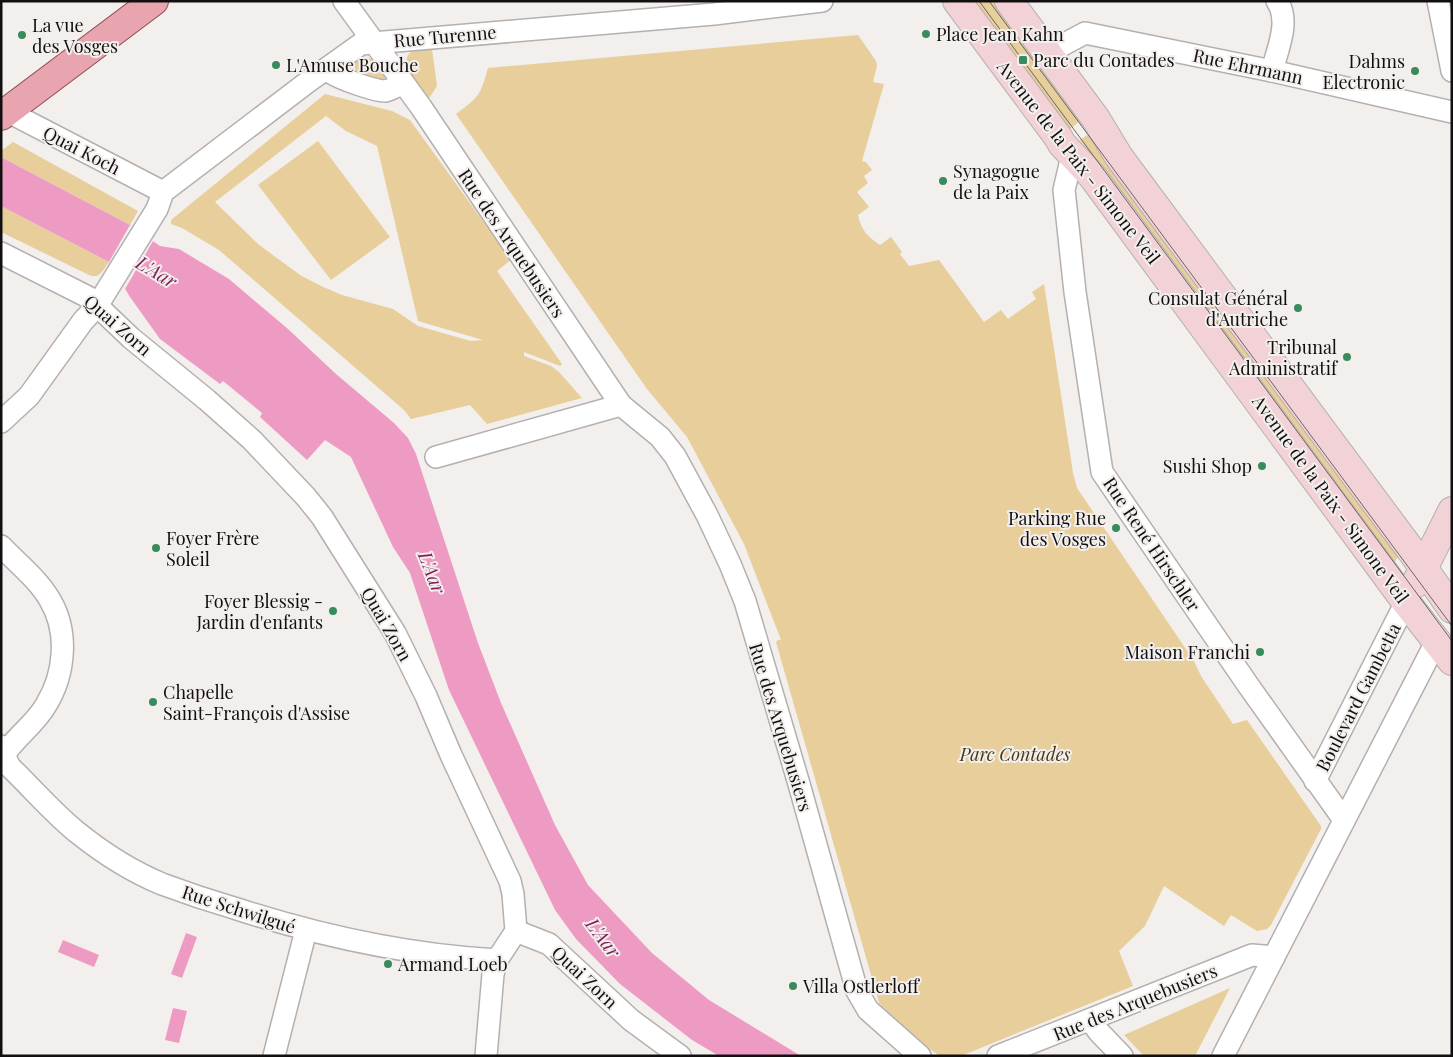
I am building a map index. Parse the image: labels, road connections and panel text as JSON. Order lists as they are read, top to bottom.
{
  "streets": {
    "main road": ["Avenue de la Paix - Simone Veil", "Boulevard Gambetta"],
    "street": [
      "Rue Turenne",
      "Rue Ehrmann",
      "Quai Koch",
      "Rue des Arquebusiers",
      "Quai Zorn",
      "Rue René Hirschler",
      "Rue Schwilgué"
    ]
  },
  "crossings": [
    ["Rue Turenne", "Quai Koch"],
    ["Rue Turenne", "Rue des Arquebusiers"],
    ["Rue Ehrmann", "Avenue de la Paix - Simone Veil"],
    ["Avenue de la Paix - Simone Veil", "Rue René Hirschler"],
    ["Avenue de la Paix - Simone Veil", "Boulevard Gambetta"],
    ["Rue René Hirschler", "Boulevard Gambetta"]
  ],
  "water": ["L'Aar"],
  "parks": ["Parc Contades"],
  "places": {
    "other": [
      "Place Jean Kahn",
      "La vue des Vosges",
      "L'Amuse Bouche",
      "Dahms Electronic",
      "Synagogue de la Paix",
      "Consulat Général d'Autriche",
      "Tribunal Administratif",
      "Sushi Shop",
      "Parking Rue des Vosges",
      "Foyer Frère Soleil",
      "Foyer Blessig - Jardin d'enfants",
      "Maison Franchi",
      "Chapelle Saint-François d'Assise",
      "Armand Loeb",
      "Villa Ostlerloff"
    ],
    "transit": ["Parc du Contades"]
  }
}
